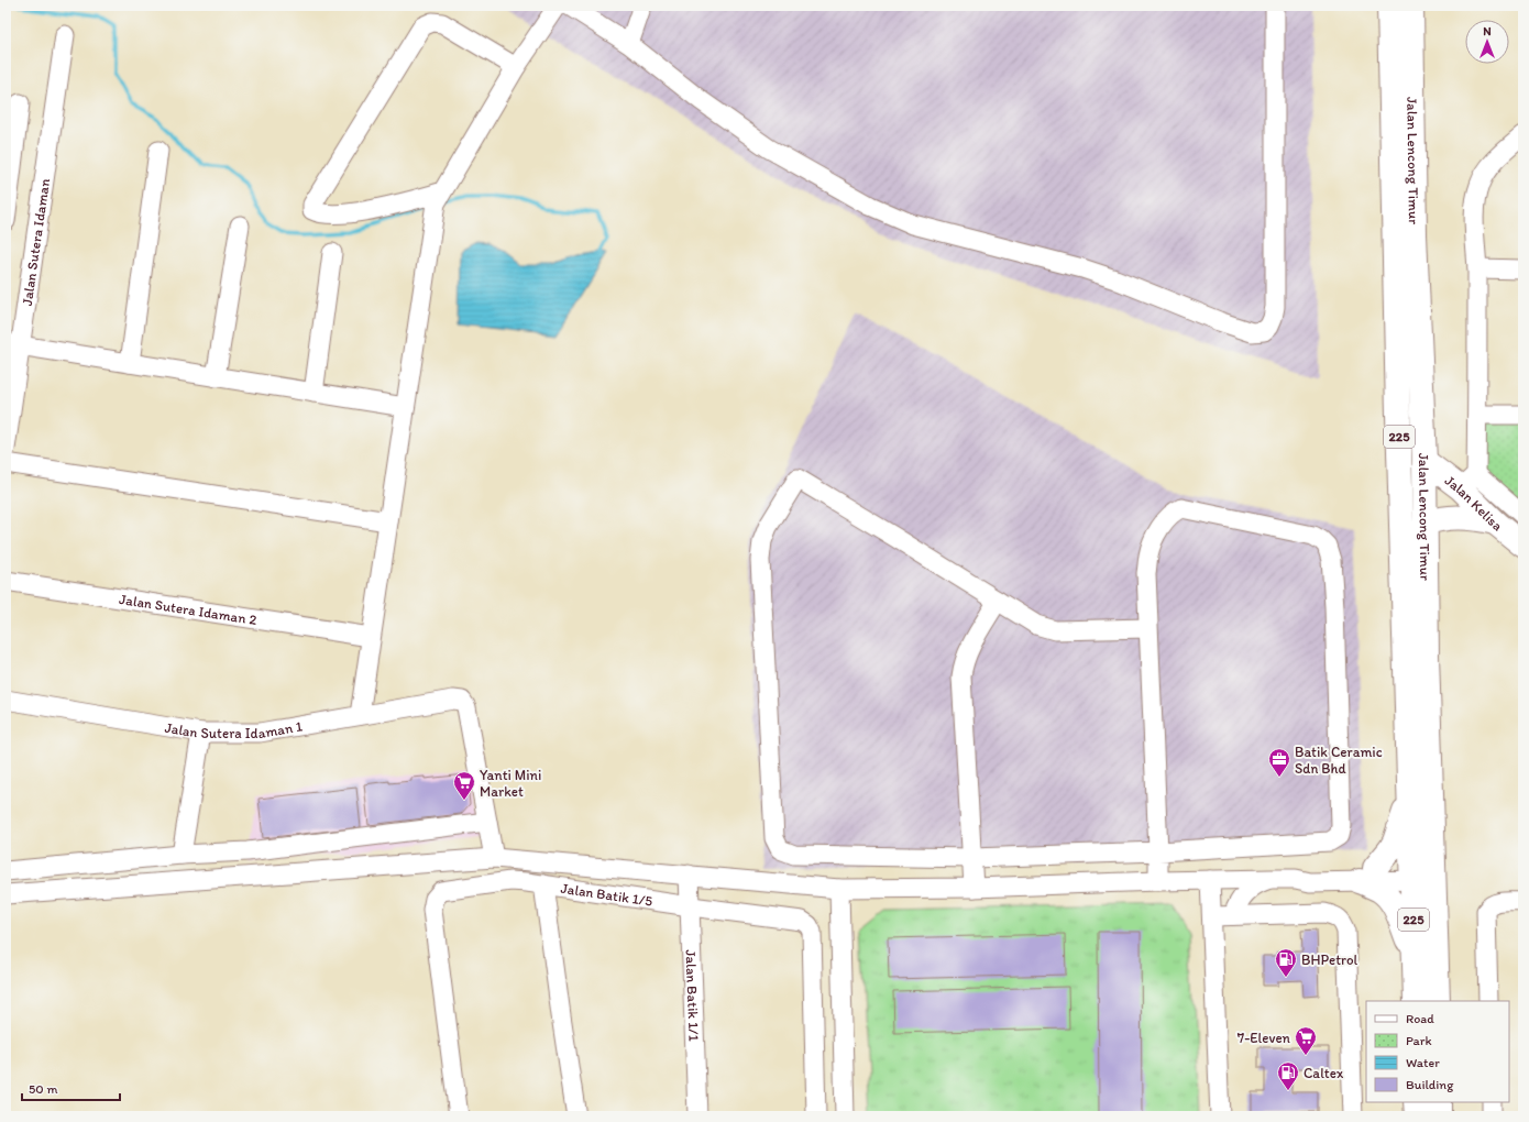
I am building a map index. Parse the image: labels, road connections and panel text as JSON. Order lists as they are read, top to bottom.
{
  "streets": {
    "main road": ["Jalan Lencong Timur", "225", "Jalan Kelisa"],
    "street": [
      "Jalan Sutera Idaman",
      "Jalan Sutera Idaman 2",
      "Jalan Sutera Idaman 1",
      "Jalan Batik 1/5",
      "Jalan Batik 1/1"
    ]
  },
  "crossings": [
    ["Jalan Lencong Timur", "Jalan Kelisa"],
    ["Jalan Batik 1/5", "Jalan Batik 1/1"]
  ],
  "places": {
    "office": ["Batik Ceramic Sdn Bhd"],
    "supermarket": ["Yanti Mini Market", "7-Eleven"],
    "fuel station": ["BHPetrol", "Caltex"]
  },
  "legend": [
    "Road",
    "Park",
    "Water",
    "Building"
  ],
  "scale_bar": "50 m",
  "north": "top"
}
